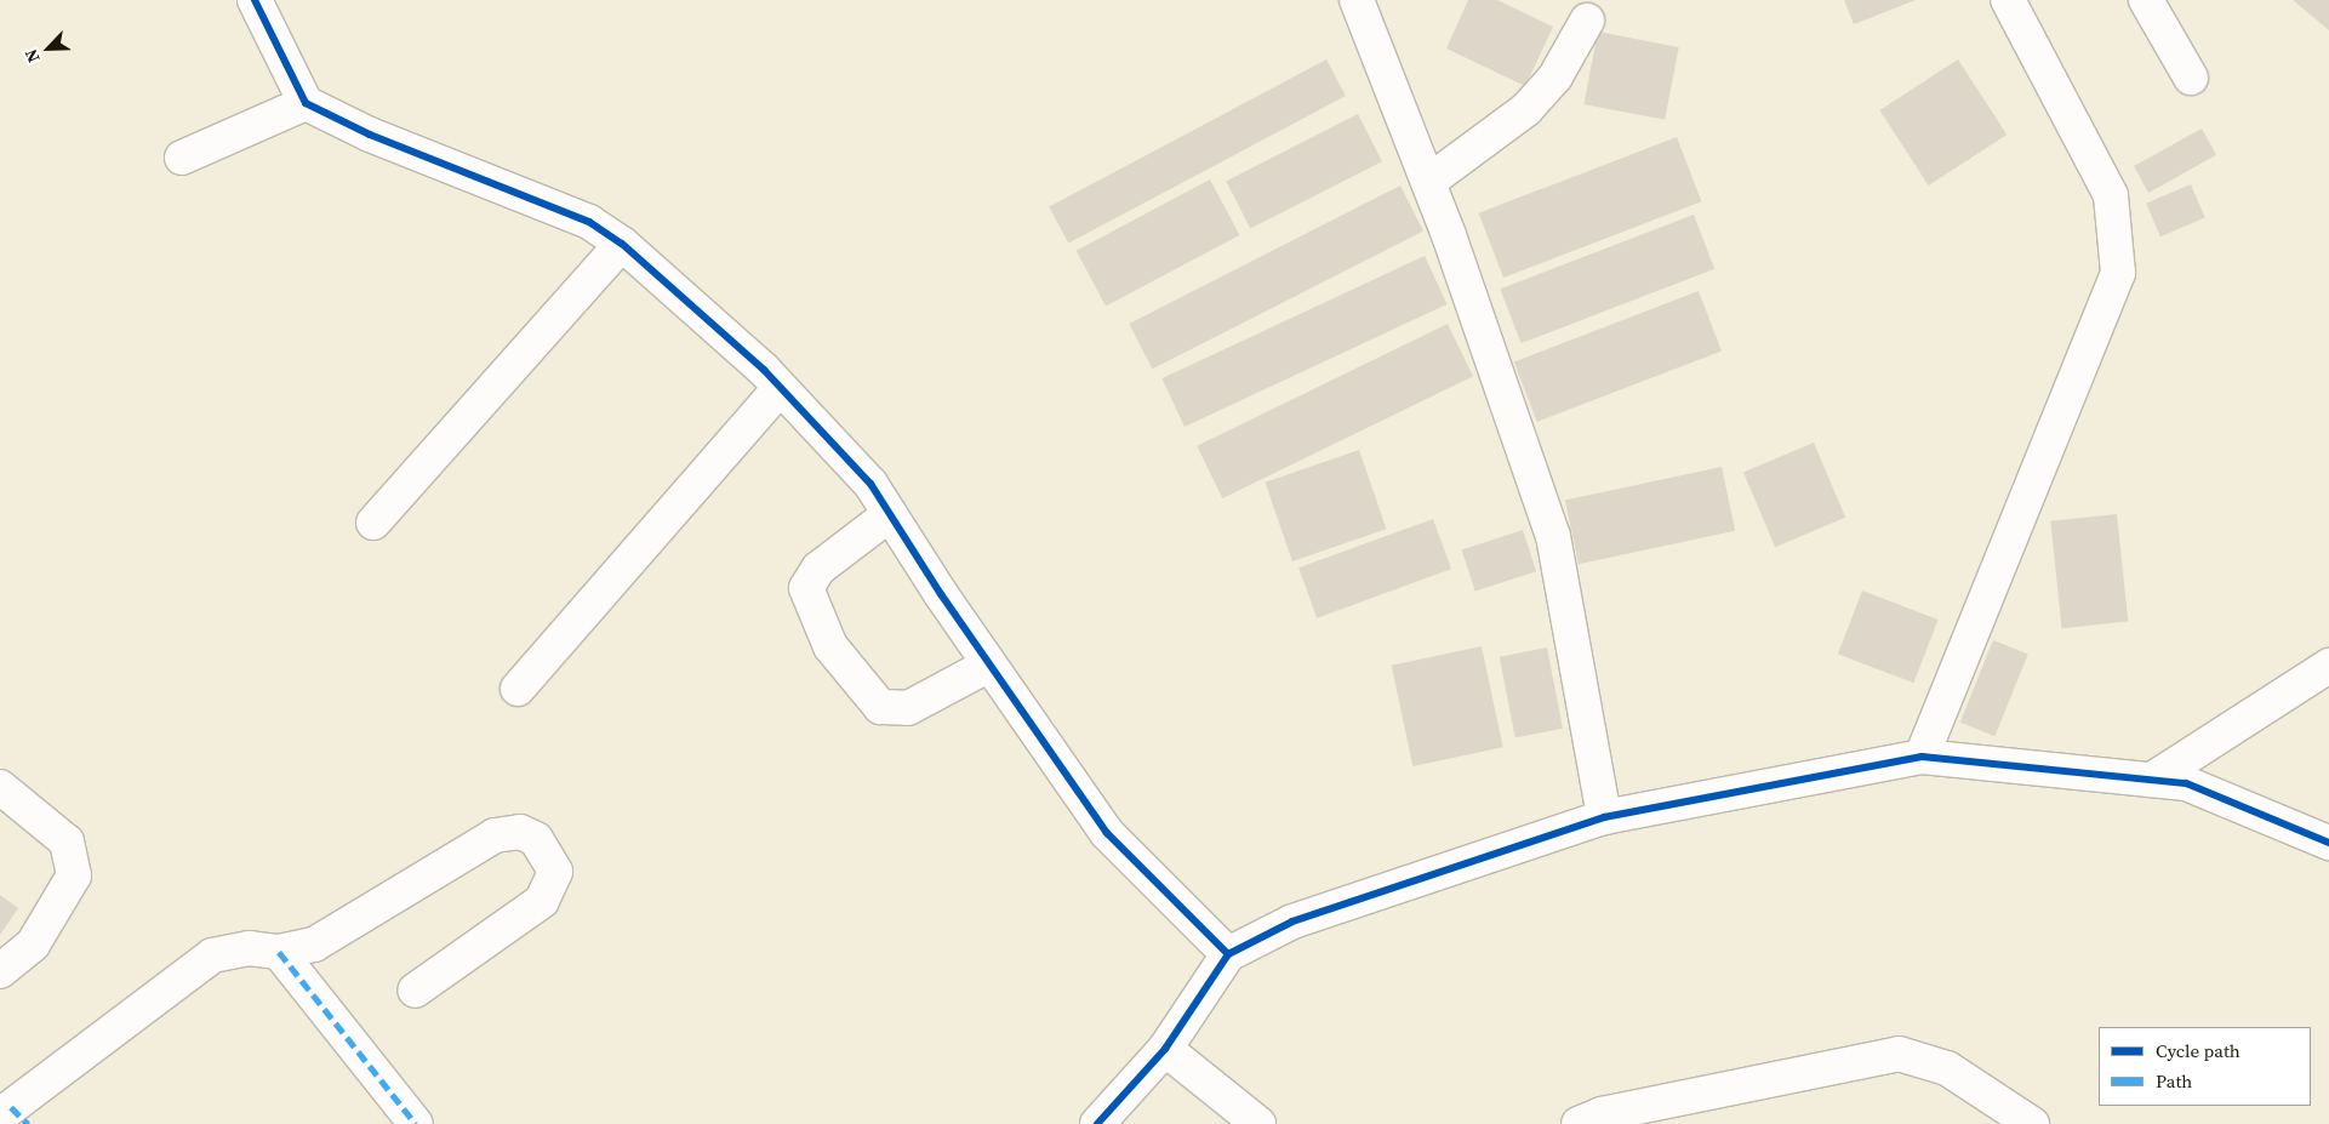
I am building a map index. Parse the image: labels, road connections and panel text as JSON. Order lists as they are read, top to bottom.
{
  "legend": ["Cycle path", "Path"],
  "north": "bottom left"
}
